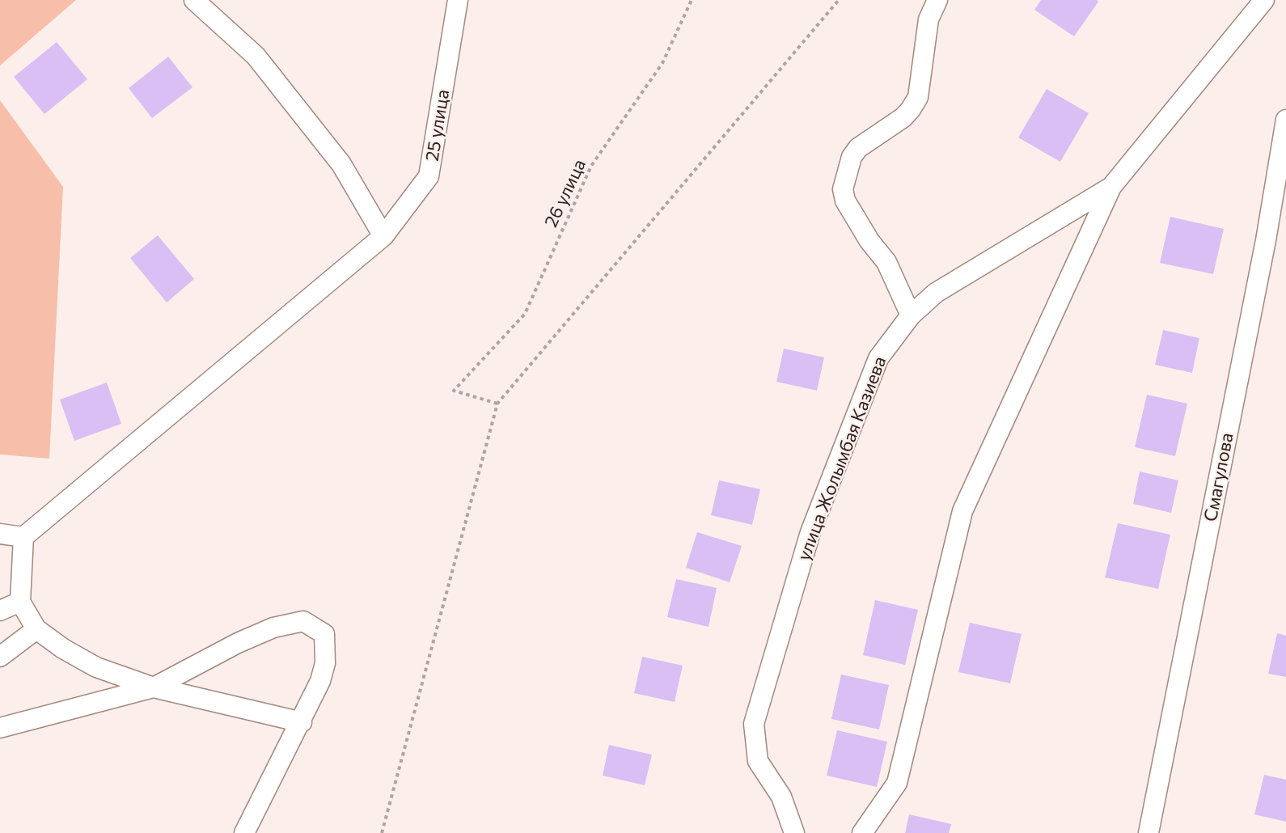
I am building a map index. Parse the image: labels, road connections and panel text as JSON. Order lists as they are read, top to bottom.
{
  "streets": {
    "street": ["25 улица", "улица Жолымбая Казиева", "Смагулова"],
    "path": ["26 улица"]
  }
}
